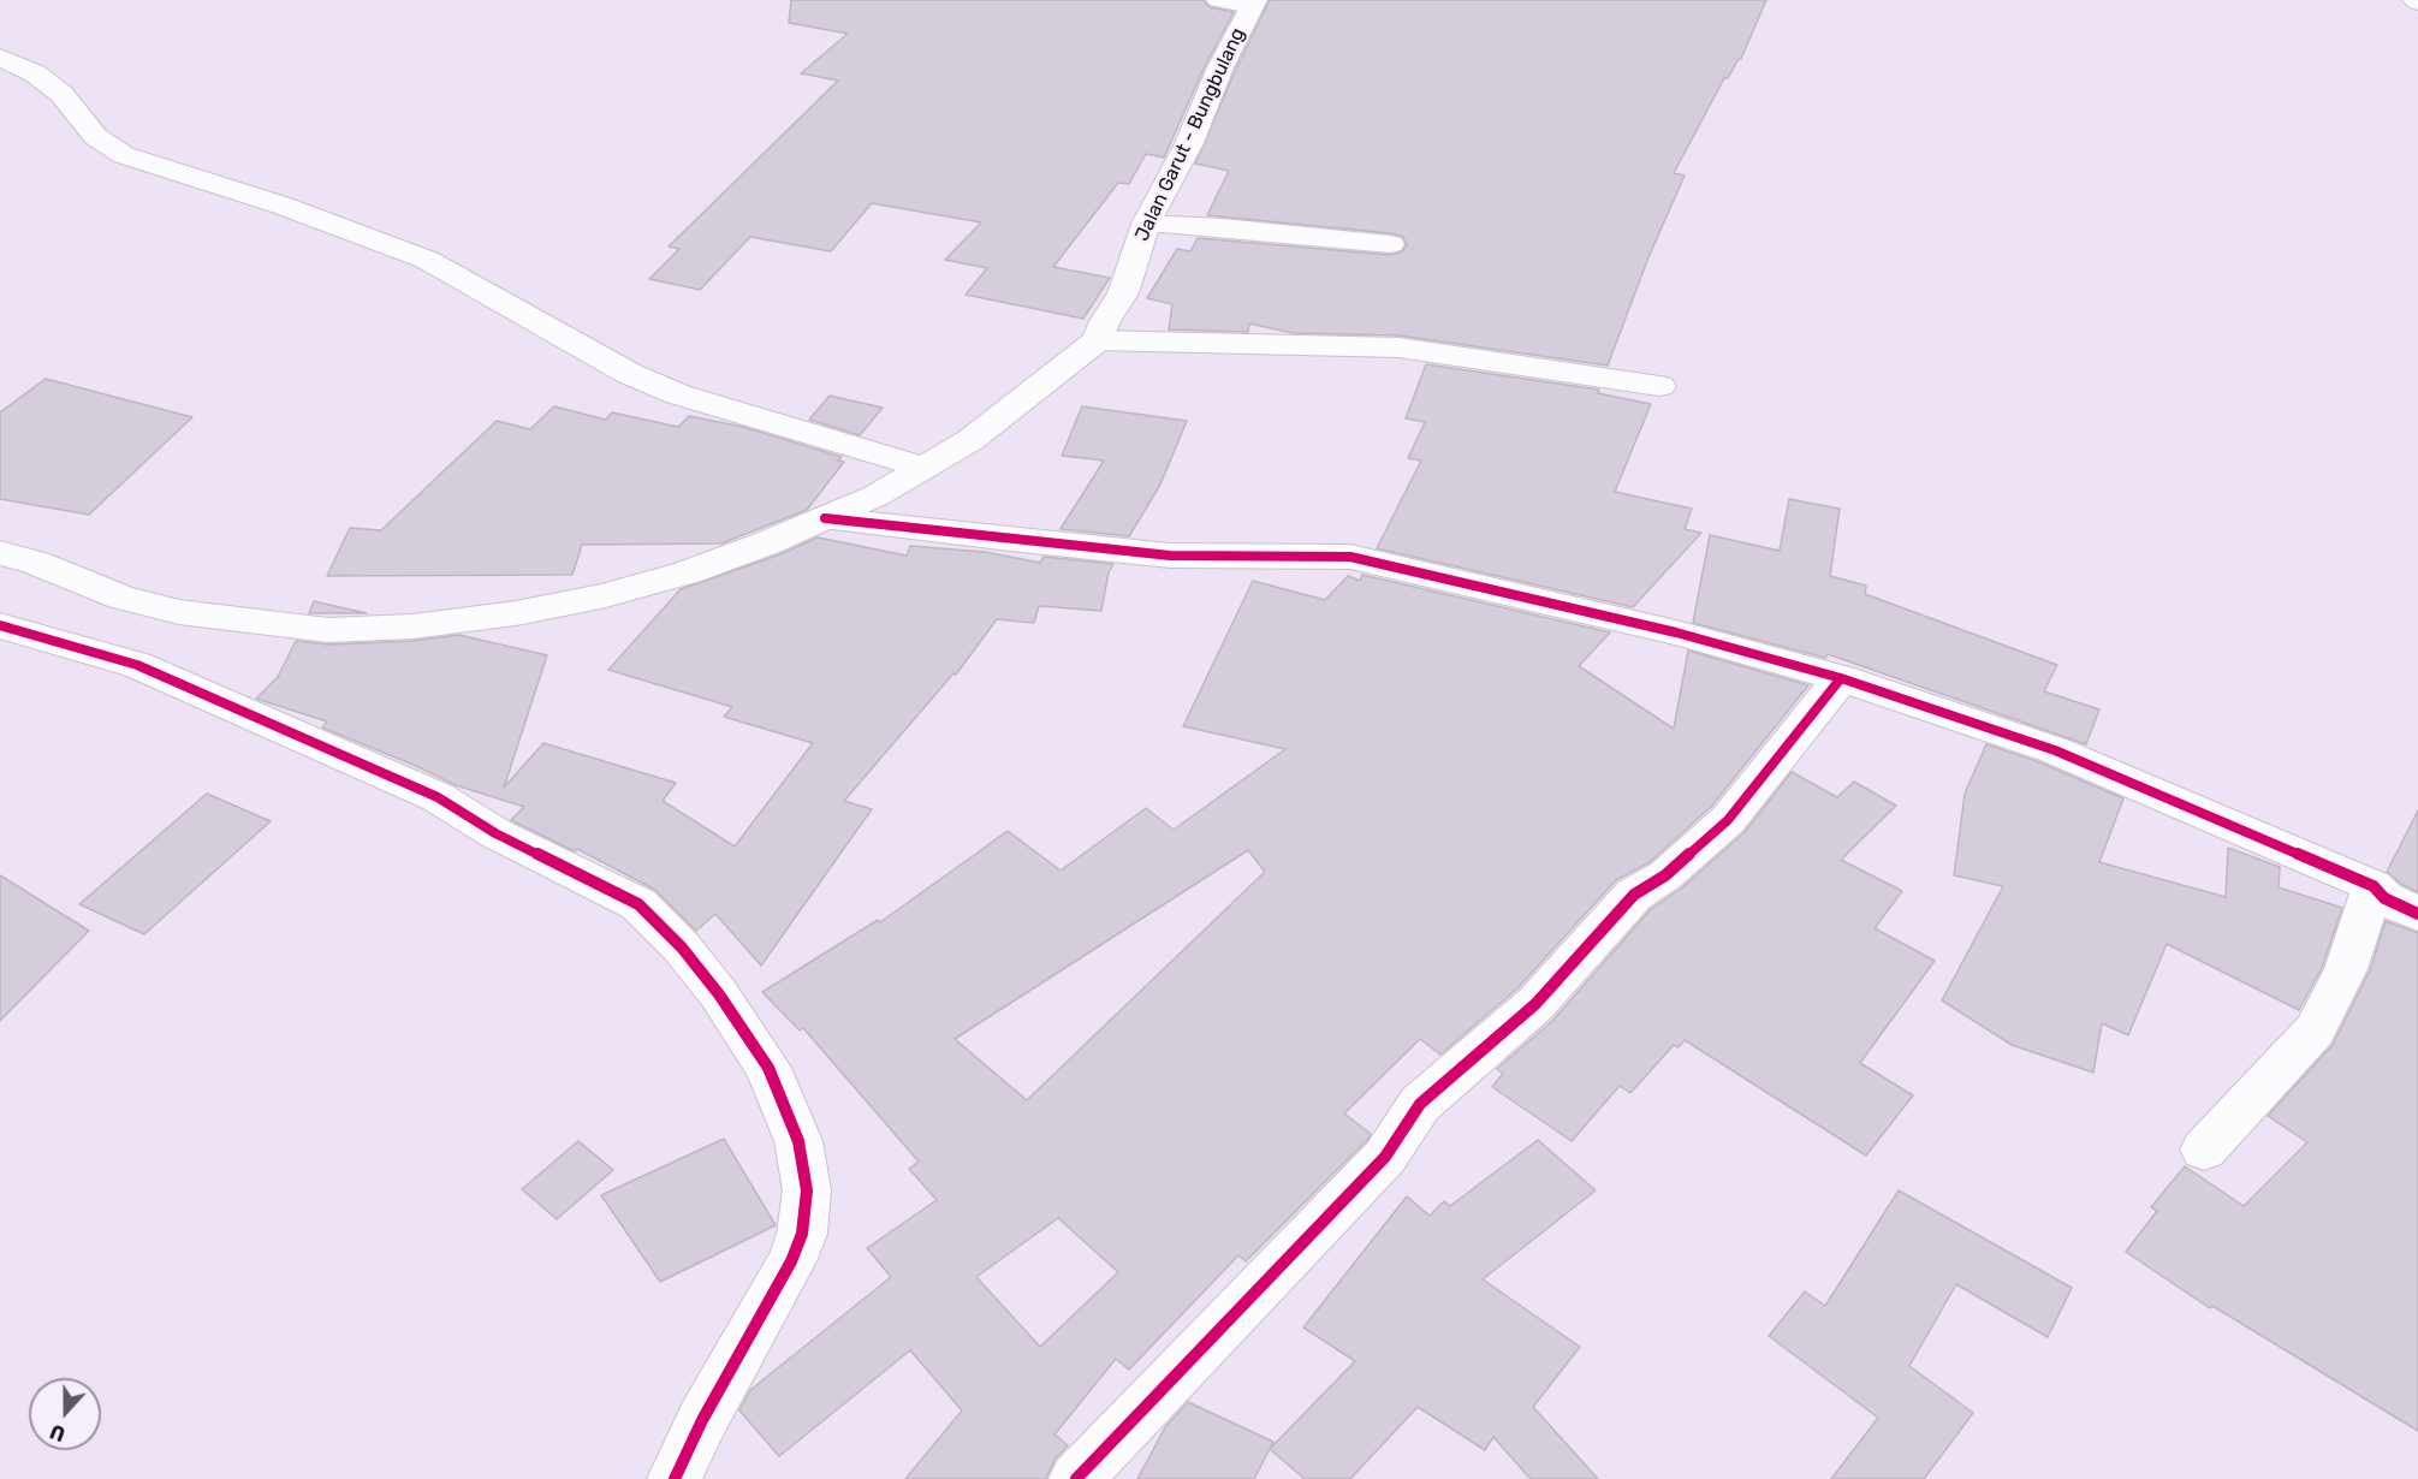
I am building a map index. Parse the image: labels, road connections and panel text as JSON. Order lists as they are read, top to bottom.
{
  "streets": {
    "street": ["Jalan Garut - Bungbulang"]
  },
  "north": "bottom"
}
